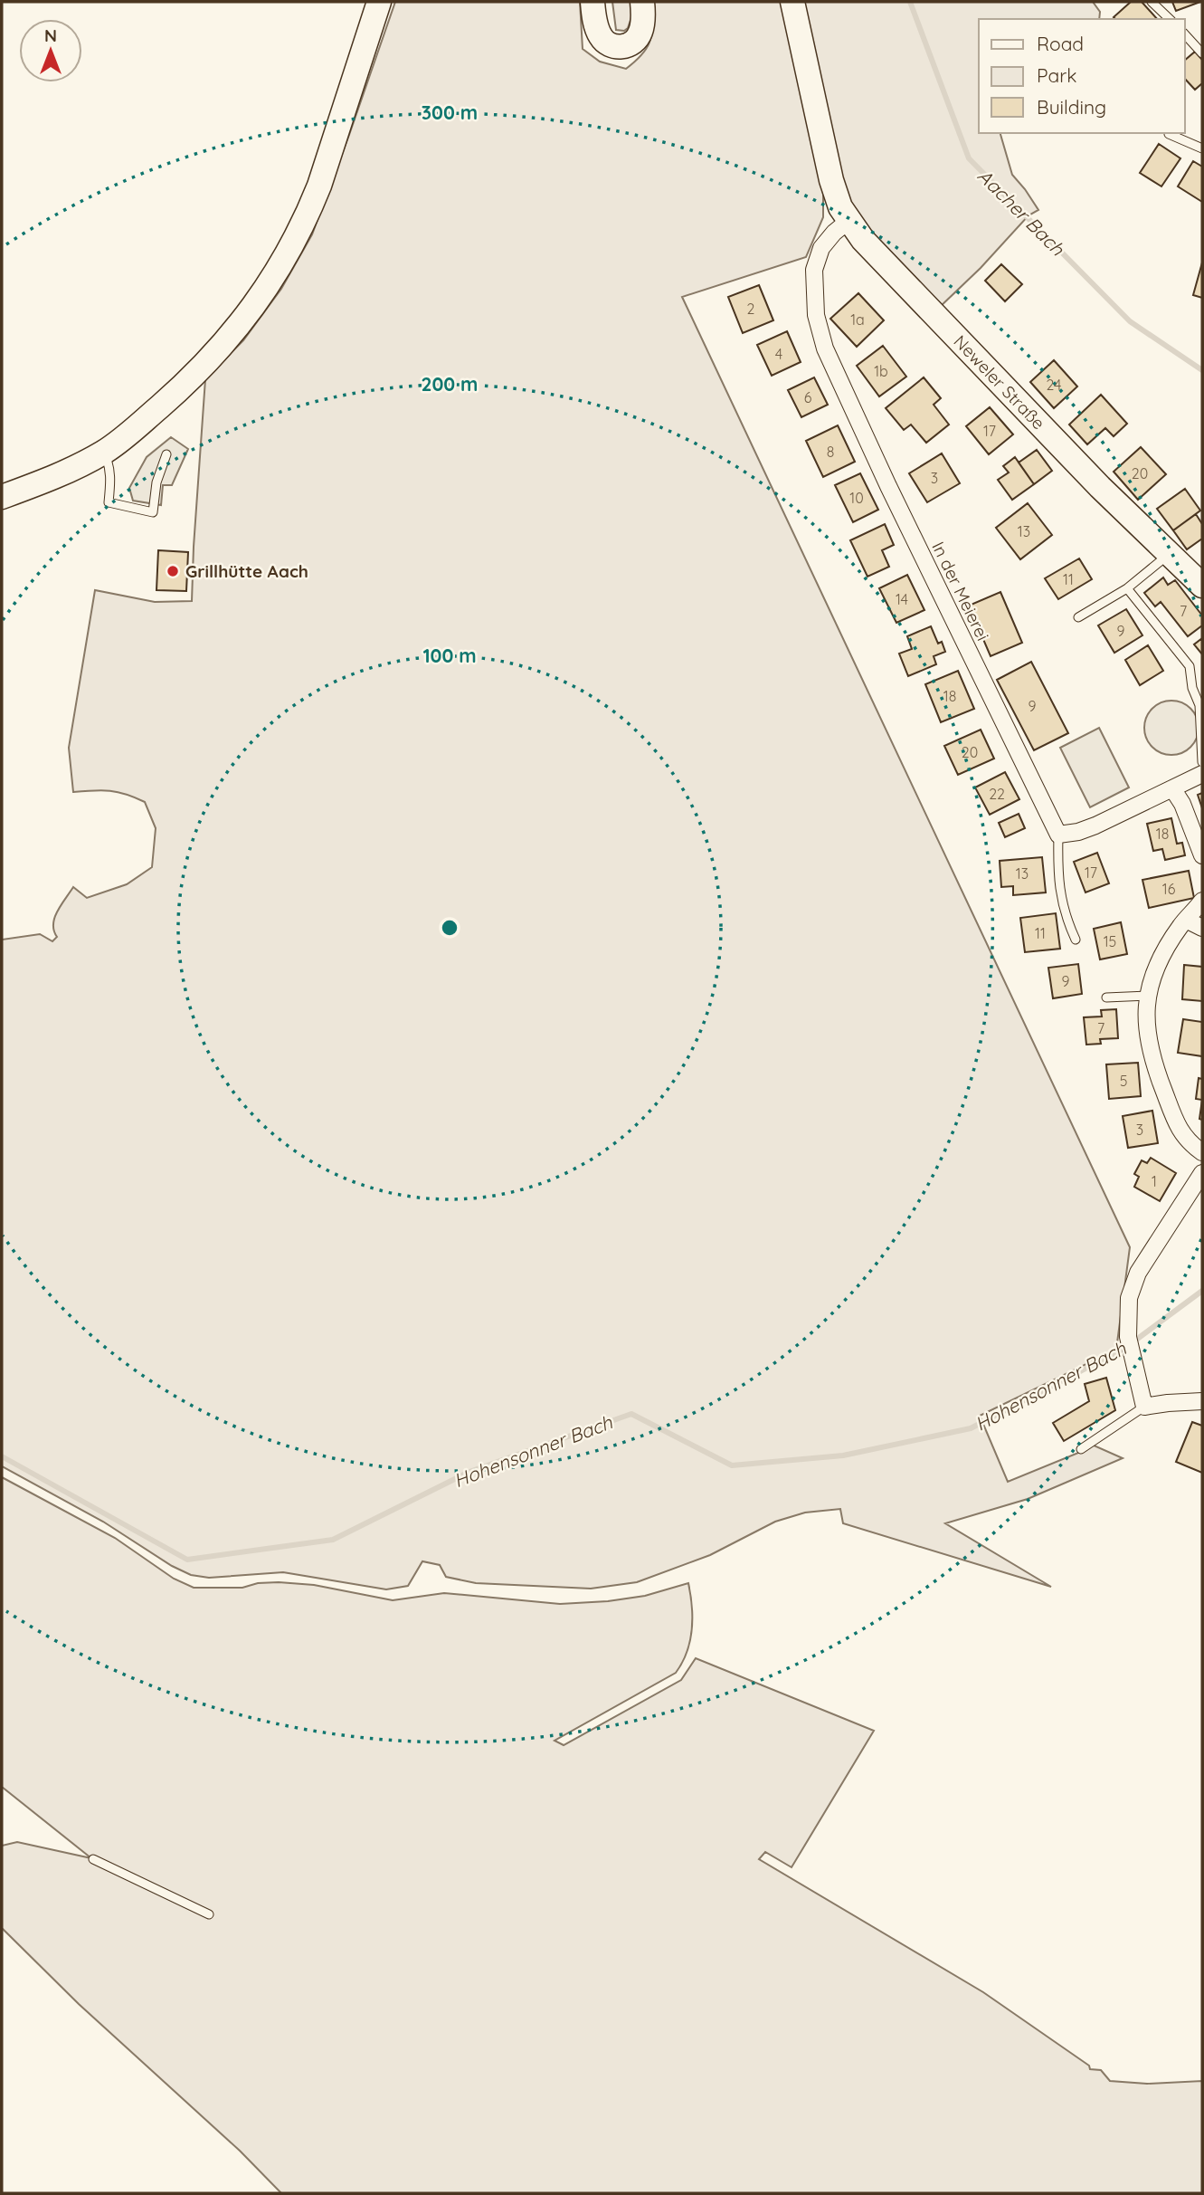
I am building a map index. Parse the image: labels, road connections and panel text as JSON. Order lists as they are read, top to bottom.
{
  "streets": {
    "main road": ["Neweler Straße"],
    "street": ["In der Meierei"]
  },
  "crossings": [
    ["Neweler Straße", "In der Meierei"]
  ],
  "water": ["Aacher Bach", "Hohensonner Bach"],
  "places": ["Grillhütte Aach"],
  "house_numbers": [
    "2",
    "1a",
    "4",
    "1b",
    "24",
    "6",
    "17",
    "8",
    "20",
    "3",
    "10",
    "13",
    "11",
    "14",
    "7",
    "9",
    "18",
    "9",
    "20",
    "22",
    "18",
    "17",
    "13",
    "16",
    "11",
    "15",
    "9",
    "7",
    "5",
    "3",
    "1"
  ],
  "legend": ["Road", "Park", "Building"],
  "north": "top",
  "rings": ["300 m", "200 m", "100 m"]
}
